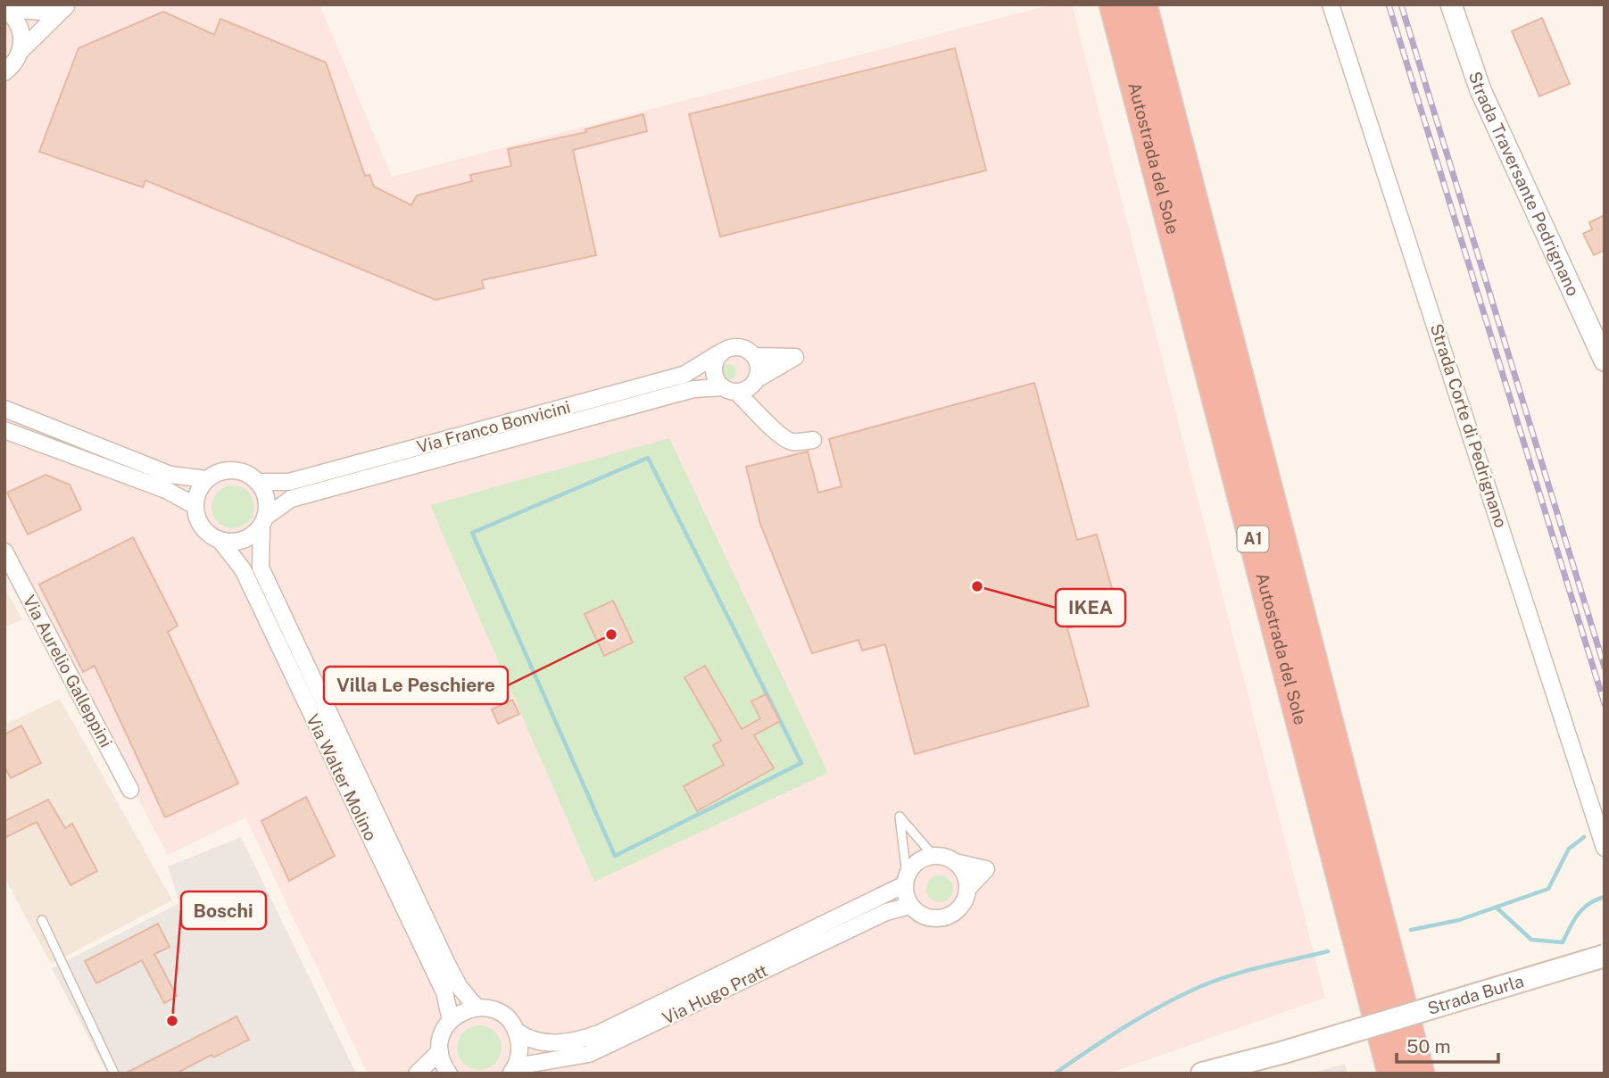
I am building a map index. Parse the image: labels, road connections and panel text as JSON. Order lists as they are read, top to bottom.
{
  "streets": {
    "highway": ["Autostrada del Sole", "A1"],
    "main road": ["Strada Burla"],
    "street": [
      "Strada Traversante Pedrignano",
      "Strada Corte di Pedrignano",
      "Via Franco Bonvicini",
      "Via Aurelio Galleppini",
      "Via Walter Molino",
      "Via Hugo Pratt"
    ]
  },
  "crossings": [
    ["Via Franco Bonvicini", "Via Walter Molino"],
    ["Via Walter Molino", "Via Hugo Pratt"]
  ],
  "places": ["IKEA", "Villa Le Peschiere", "Boschi"],
  "scale_bar": "50 m"
}
